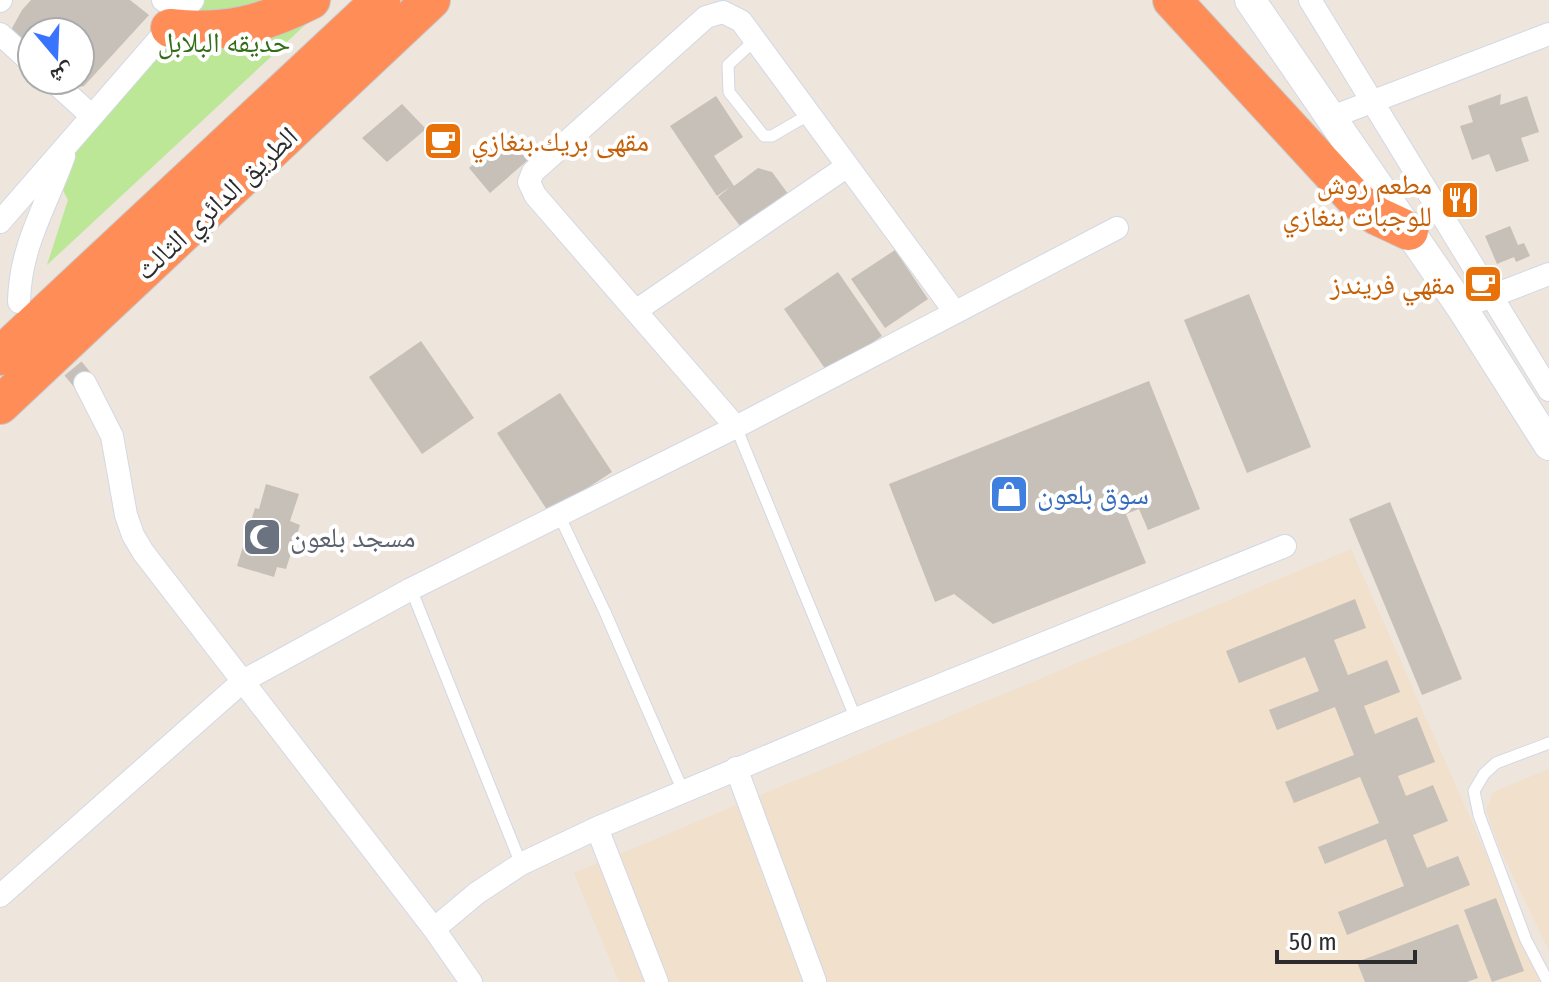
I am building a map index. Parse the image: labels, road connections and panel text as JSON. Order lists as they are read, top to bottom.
{
  "streets": {
    "highway": ["الطريق الدائري الثالث"]
  },
  "parks": ["حديقه البلابل"],
  "places": {
    "cafe": ["مقهى بريك.بنغازي", "مقهي فريندز"],
    "restaurant": ["مطعم روش للوجبات بنغازي"],
    "shop": ["سوق بلعون"],
    "mosque": ["مسجد بلعون"]
  },
  "scale_bar": "50 m",
  "north": "bottom"
}
